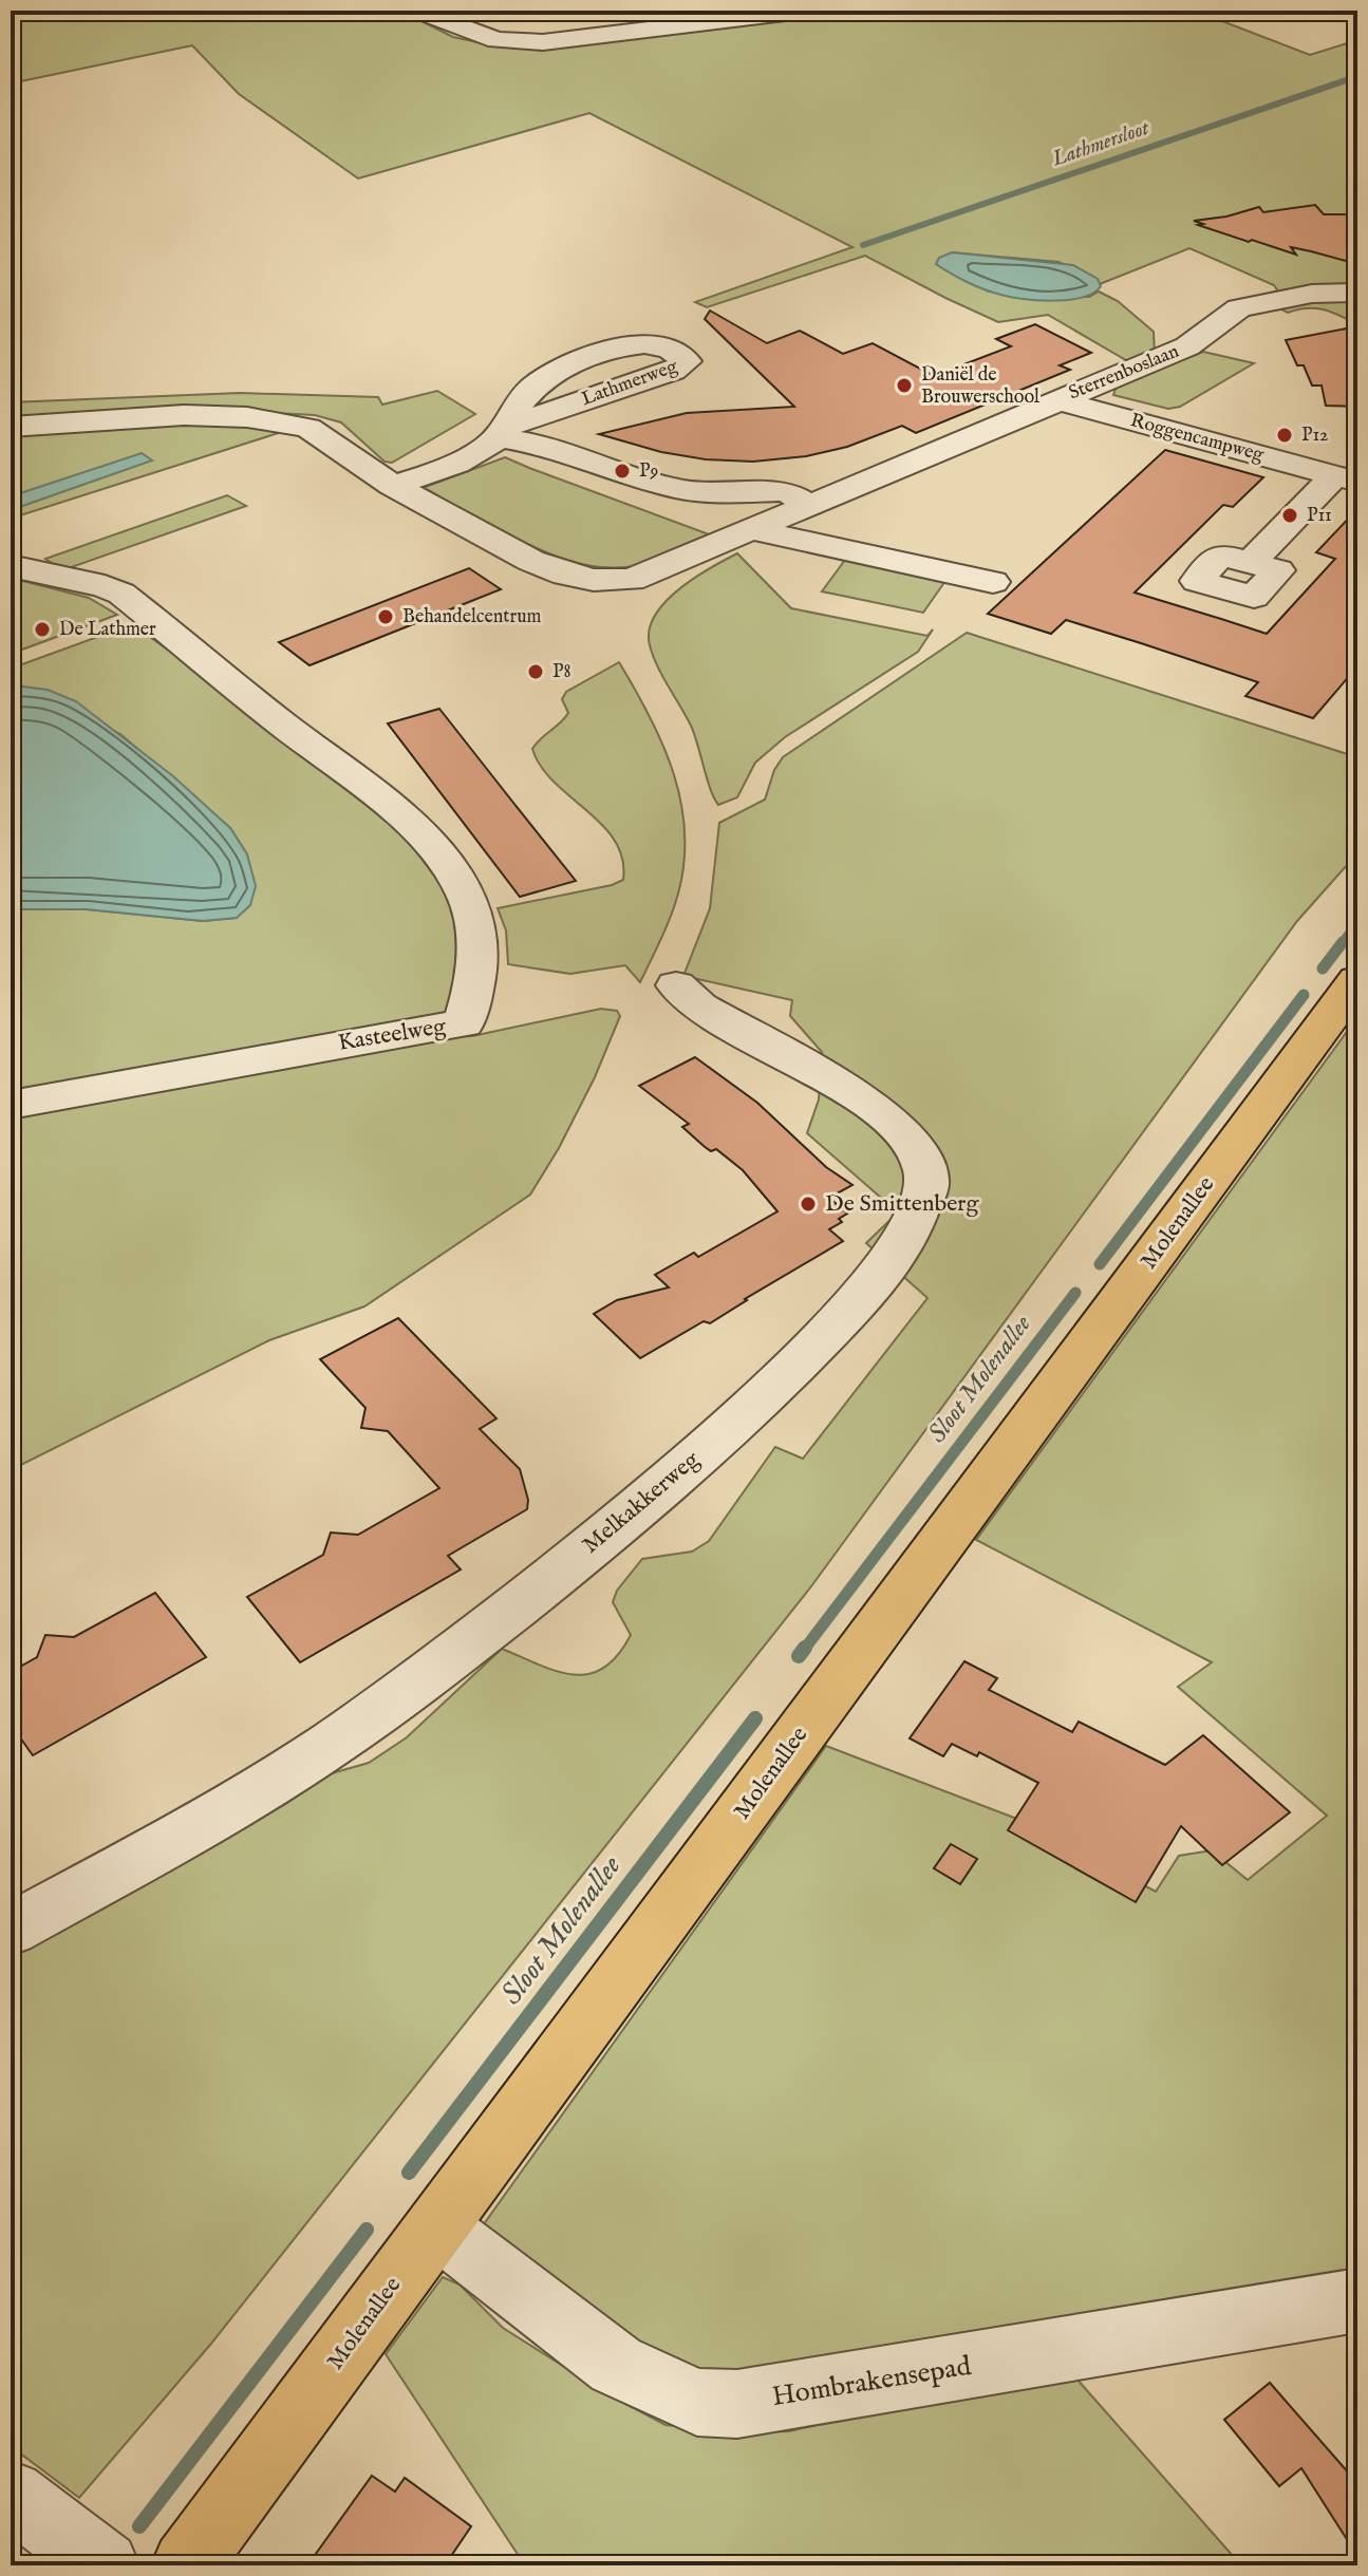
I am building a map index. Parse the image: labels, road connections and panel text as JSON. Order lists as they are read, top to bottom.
{
  "streets": {
    "main road": ["Molenallee"],
    "street": [
      "Sterrenboslaan",
      "Lathmerweg",
      "Roggencampweg",
      "Kasteelweg",
      "Melkakkerweg",
      "Hombrakensepad"
    ]
  },
  "crossings": [
    ["Sterrenboslaan", "Lathmerweg"],
    ["Sterrenboslaan", "Roggencampweg"],
    ["Molenallee", "Hombrakensepad"]
  ],
  "water": ["Lathmersloot", "Sloot Molenallee"],
  "places": [
    "Daniël de Brouwerschool",
    "P12",
    "P9",
    "P11",
    "Behandelcentrum",
    "De Lathmer",
    "P8",
    "De Smittenberg"
  ]
}
